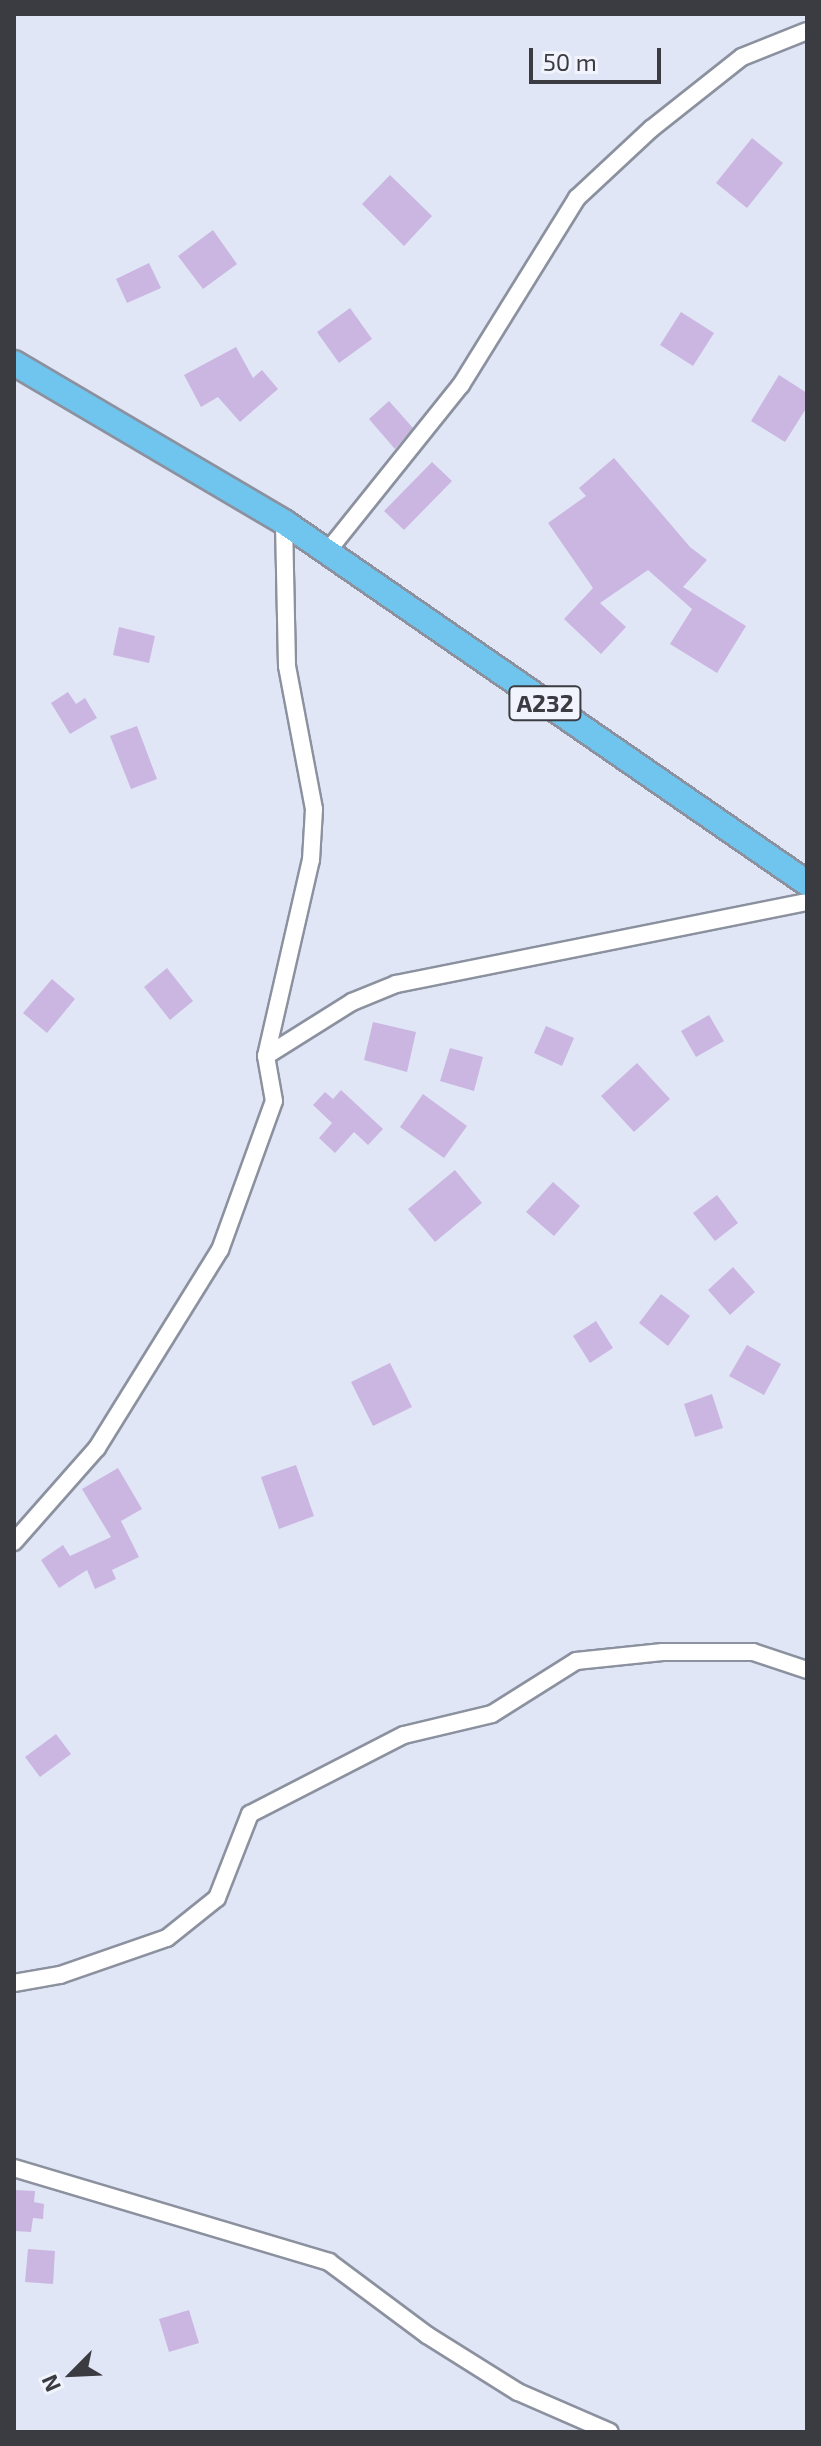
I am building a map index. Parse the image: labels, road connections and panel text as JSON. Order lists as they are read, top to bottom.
{
  "streets": {
    "main road": ["A232"]
  },
  "scale_bar": "50 m",
  "north": "bottom left"
}
